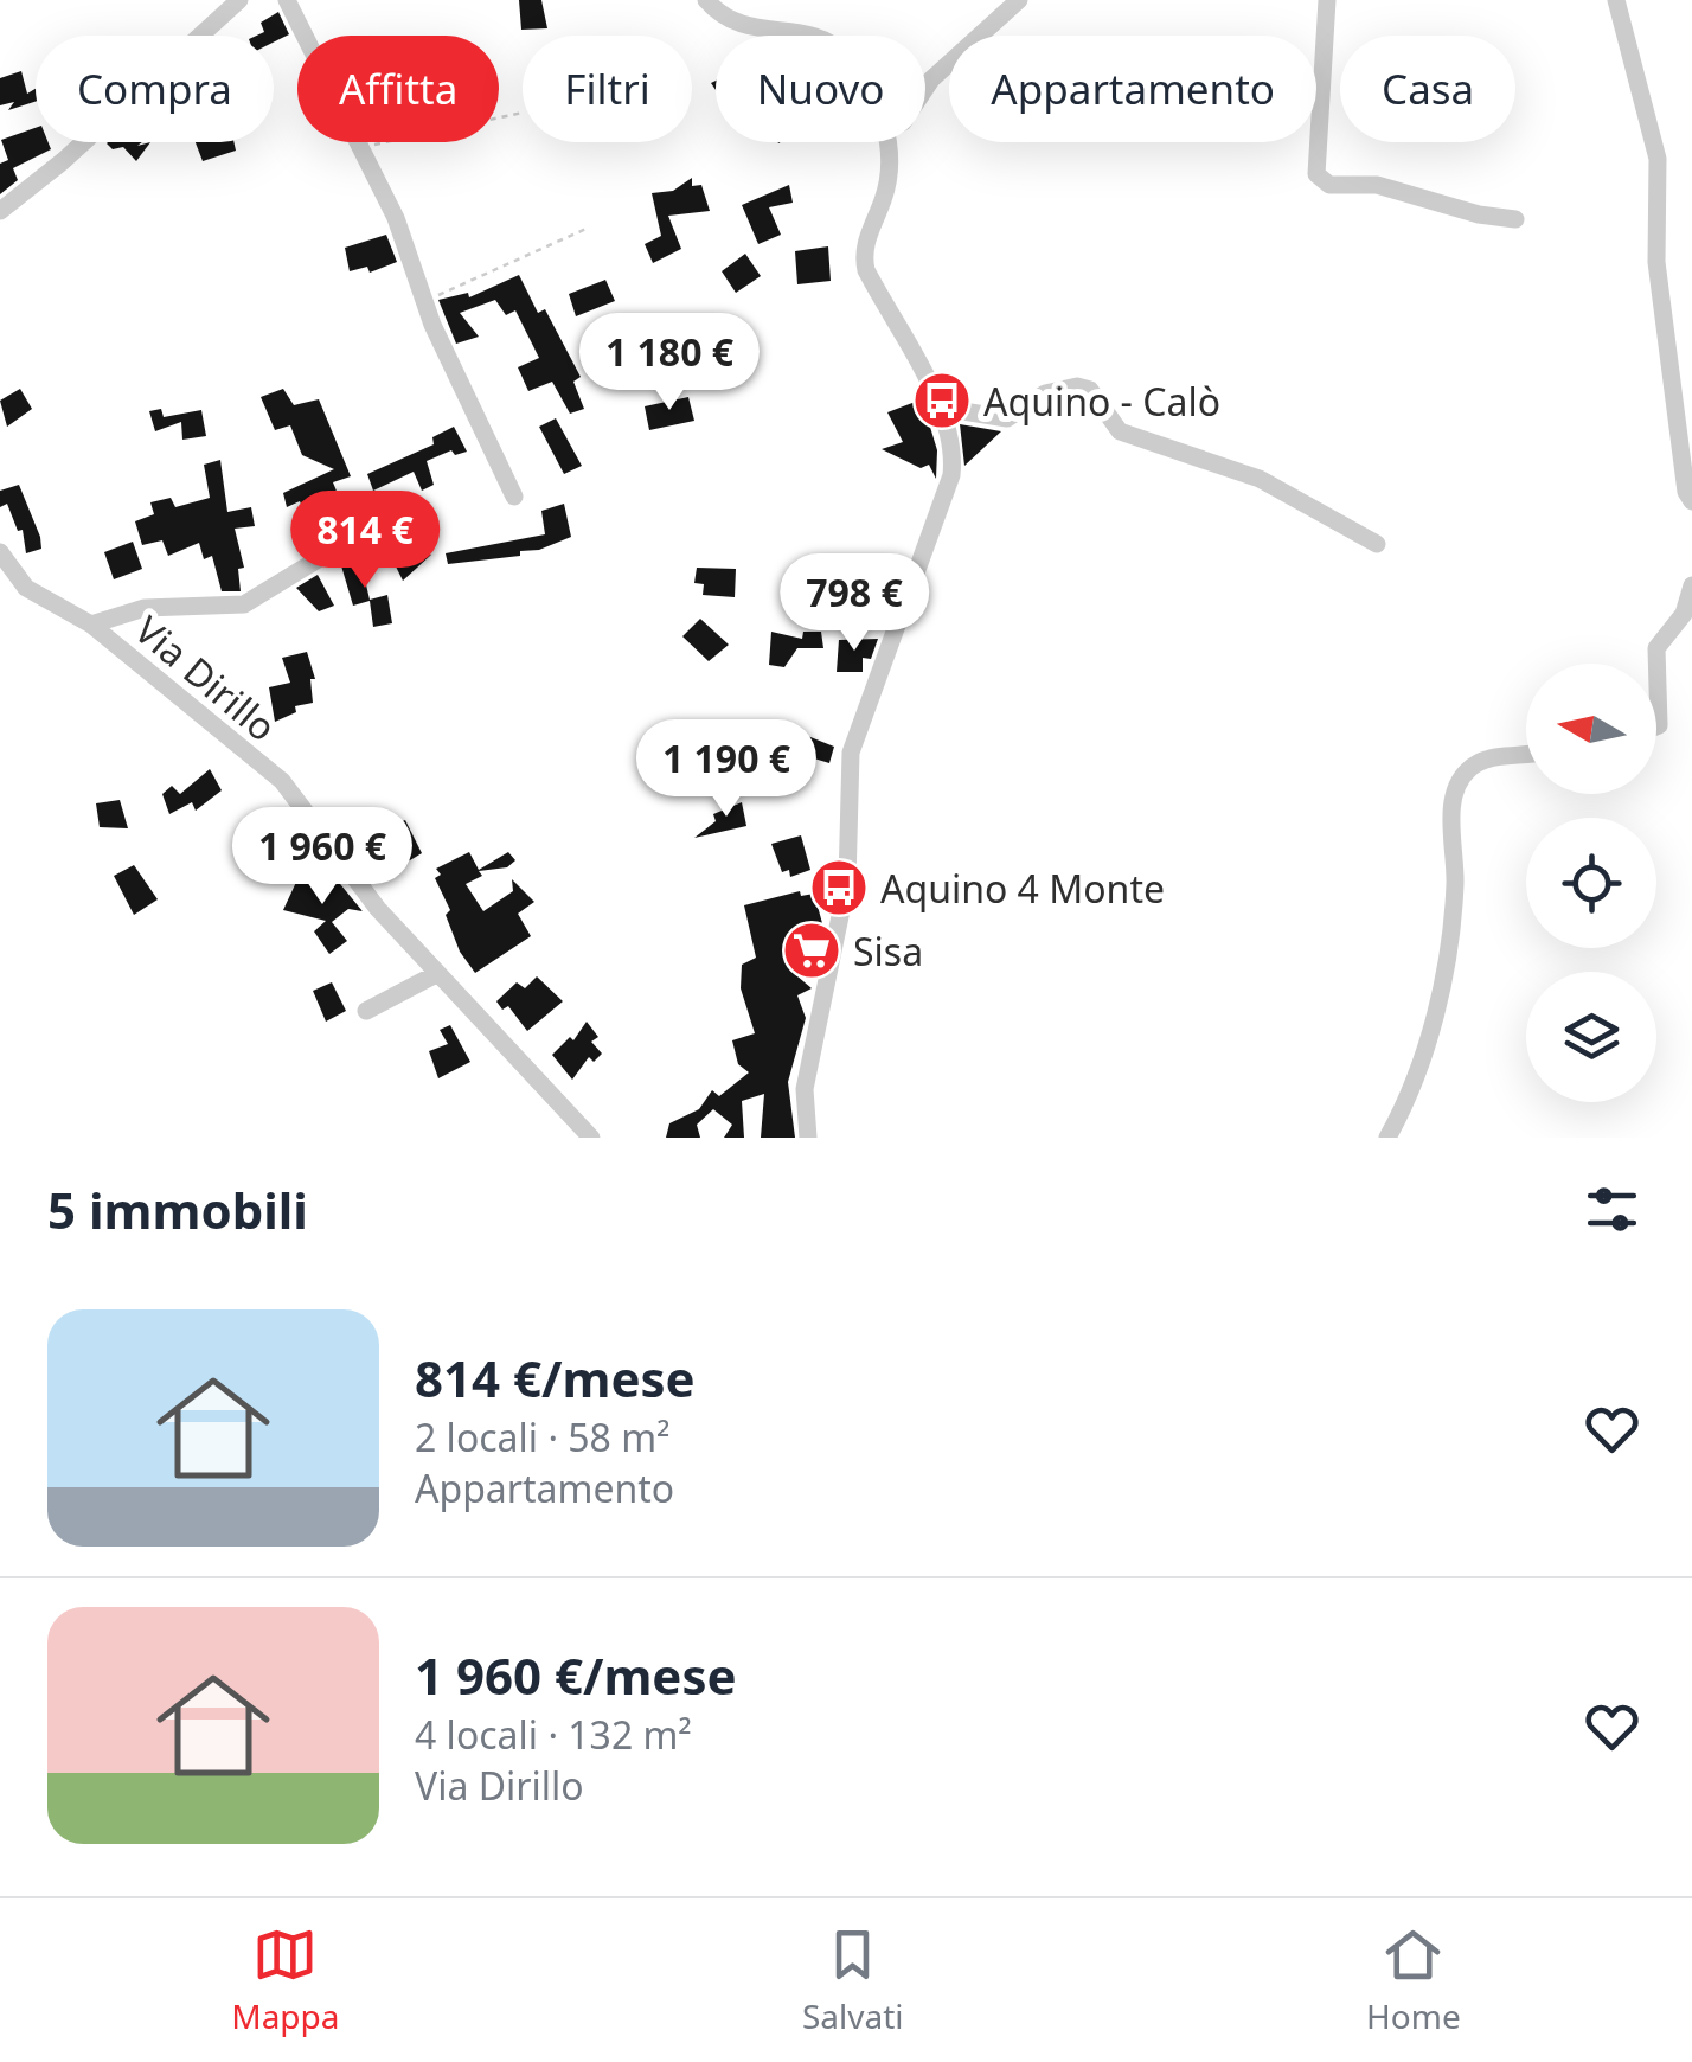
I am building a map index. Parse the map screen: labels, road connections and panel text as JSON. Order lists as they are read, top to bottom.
{
  "streets": {
    "street": ["Via Dirillo"]
  },
  "places": {
    "bus stop": ["Aquino - Calò", "Aquino 4 Monte"],
    "supermarket": ["Sisa"]
  },
  "north": "left",
  "page": {
    "chip": [
      "Compra",
      "Affitta",
      "Filtri",
      "Nuovo",
      "Appartamento",
      "Casa"
    ],
    "price": [
      "1 180 €",
      "814 €",
      "798 €",
      "1 190 €",
      "1 960 €"
    ],
    "heading": "5 immobili",
    "list": [
      {
        "name": "814 €/mese",
        "note": "2 locali · 58 m² · Appartamento"
      },
      {
        "name": "1 960 €/mese",
        "note": "4 locali · 132 m² · Via Dirillo"
      }
    ],
    "tabs": ["Mappa", "Salvati", "Home"]
  }
}
